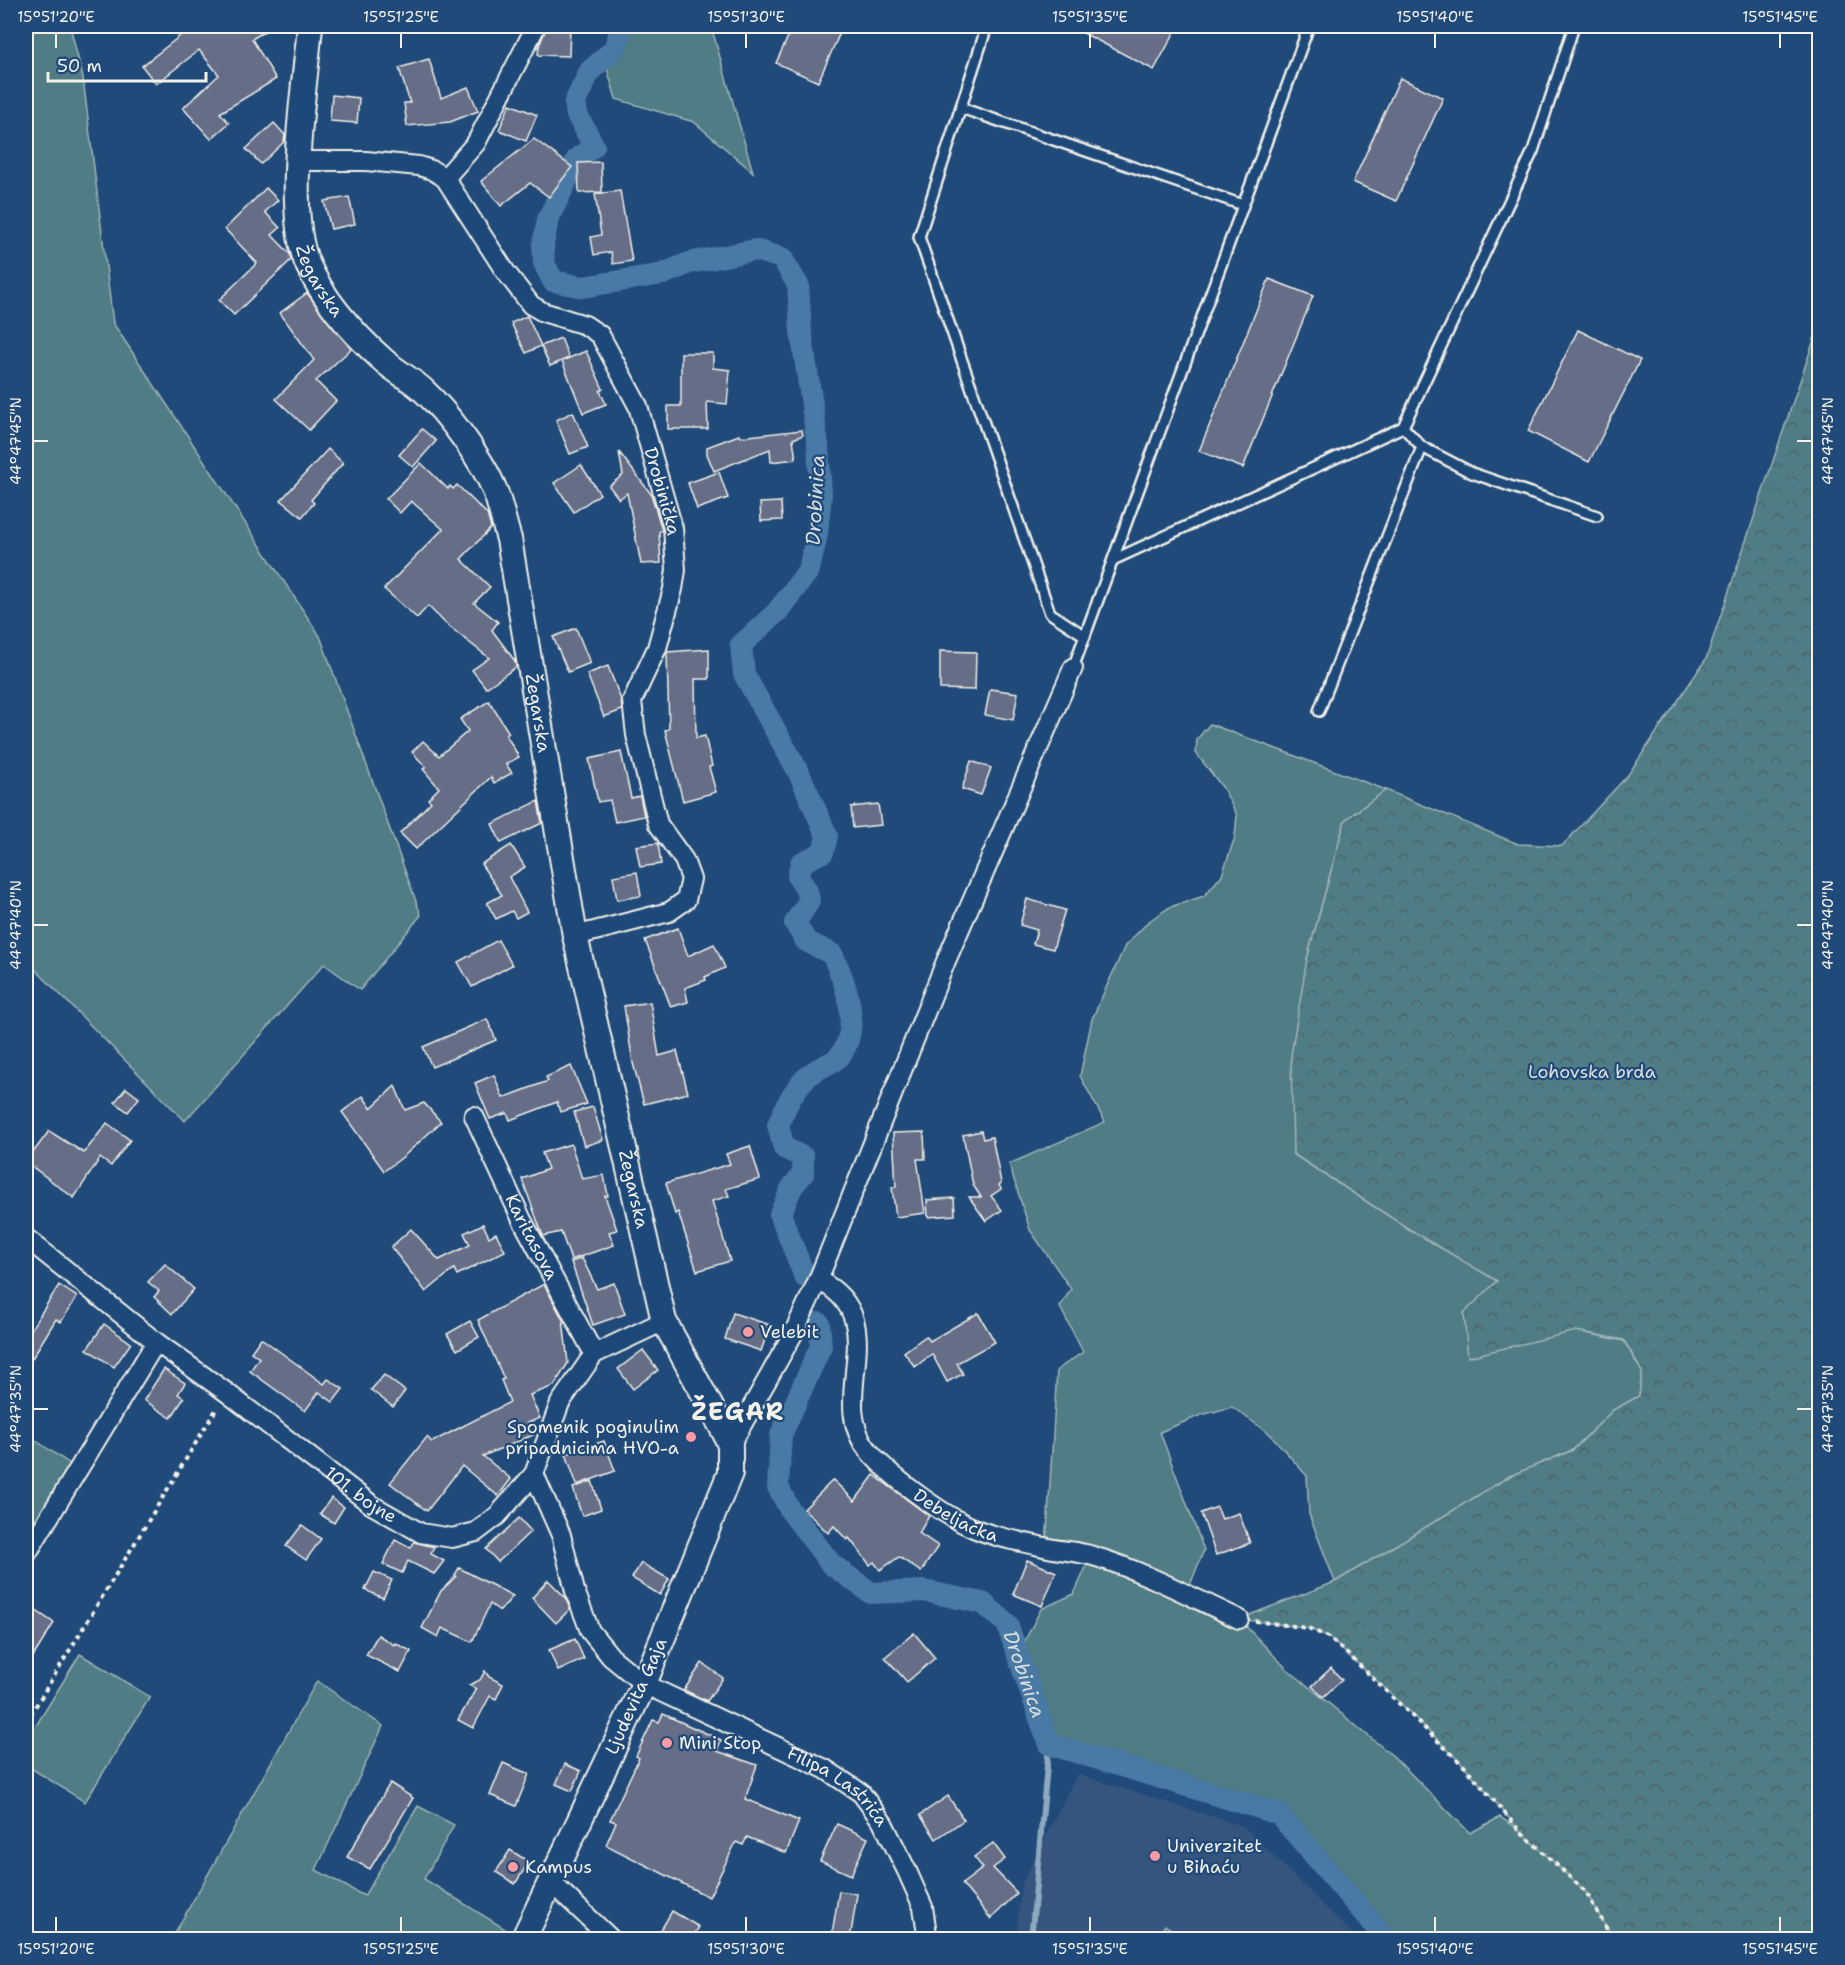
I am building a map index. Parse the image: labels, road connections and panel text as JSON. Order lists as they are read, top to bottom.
{
  "streets": {
    "street": [
      "Žegarska",
      "Drobinička",
      "Karitasova",
      "101. bojne",
      "Debeljačka",
      "Ljudevita Gaja",
      "Filipa Lastrića"
    ]
  },
  "crossings": [
    ["Žegarska", "Drobinička"],
    ["Žegarska", "Ljudevita Gaja"],
    ["Karitasova", "101. bojne"],
    ["101. bojne", "Filipa Lastrića"],
    ["Ljudevita Gaja", "Filipa Lastrića"]
  ],
  "districts": ["ŽEGAR"],
  "water": ["Drobinica"],
  "parks": ["Lohovska brda"],
  "places": [
    "Velebit",
    "Spomenik poginulim pripadnicima HVO-a",
    "Mini Stop",
    "Univerzitet u Bihaću",
    "Kampus"
  ],
  "scale_bar": "50 m",
  "coordinates": [
    "15°51'20\"E",
    "15°51'25\"E",
    "15°51'30\"E",
    "15°51'35\"E",
    "15°51'40\"E",
    "15°51'45\"E",
    "44°47'45\"N",
    "44°47'40\"N",
    "44°47'35\"N"
  ]
}
